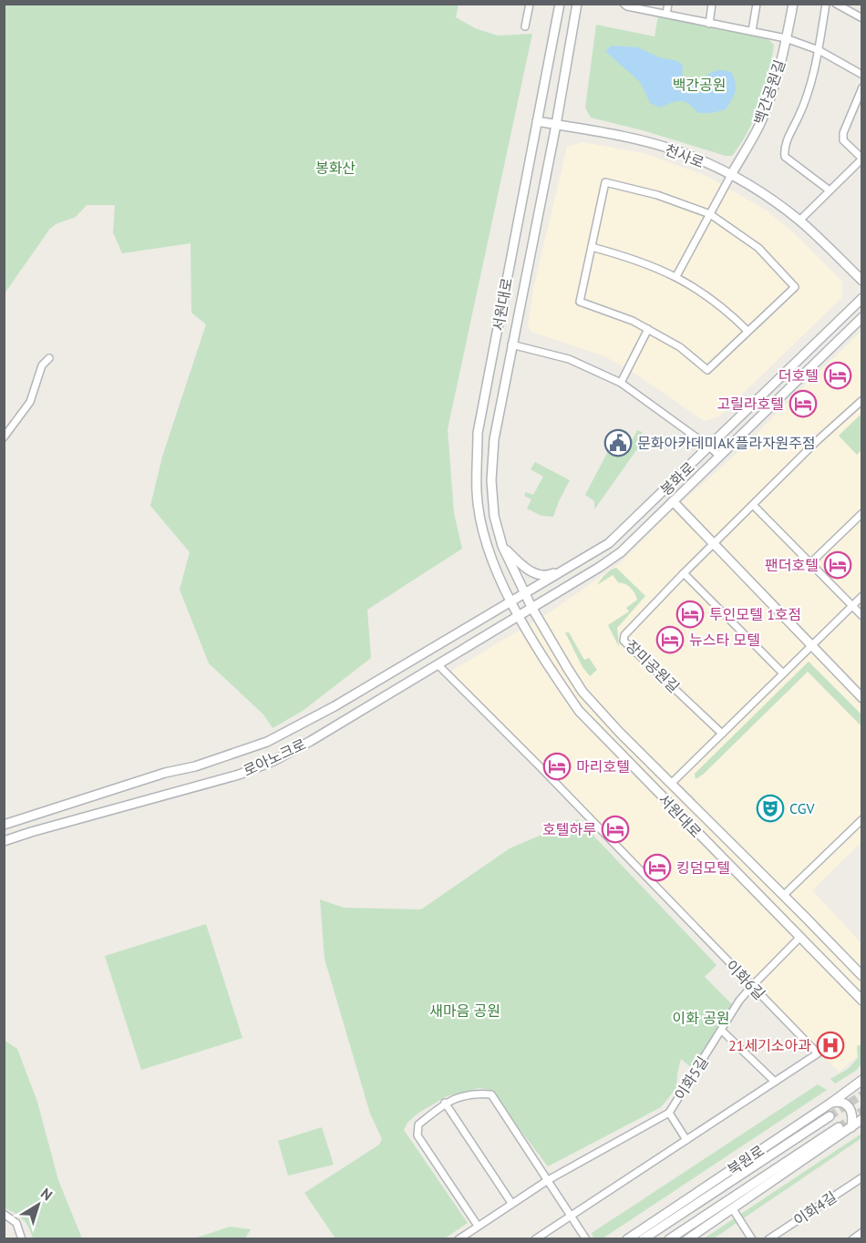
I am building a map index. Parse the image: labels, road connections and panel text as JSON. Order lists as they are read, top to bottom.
{
  "streets": {
    "street": [
      "백간공원길",
      "천사로",
      "서원대로",
      "봉화로",
      "장미공원길",
      "로아노크로",
      "이화6길",
      "이화5길",
      "북원로",
      "이화4길"
    ]
  },
  "crossings": [
    ["백간공원길", "천사로"],
    ["천사로", "서원대로"],
    ["서원대로", "봉화로"],
    ["서원대로", "장미공원길"],
    ["서원대로", "로아노크로"],
    ["서원대로", "이화5길"],
    ["봉화로", "로아노크로"],
    ["로아노크로", "이화6길"],
    ["이화6길", "이화5길"]
  ],
  "parks": [
    "백간공원",
    "봉화산",
    "새마음 공원",
    "이화 공원"
  ],
  "places": {
    "hotel": [
      "더호텔",
      "고릴라호텔",
      "팬더호텔",
      "투인모텔 1호점",
      "뉴스타 모텔",
      "마리호텔",
      "호텔하루",
      "킹덤모텔"
    ],
    "public building": ["문화아카데미AK플라자원주점"],
    "theatre": ["CGV"],
    "hospital": ["21세기소아과"]
  },
  "north": "top right"
}
